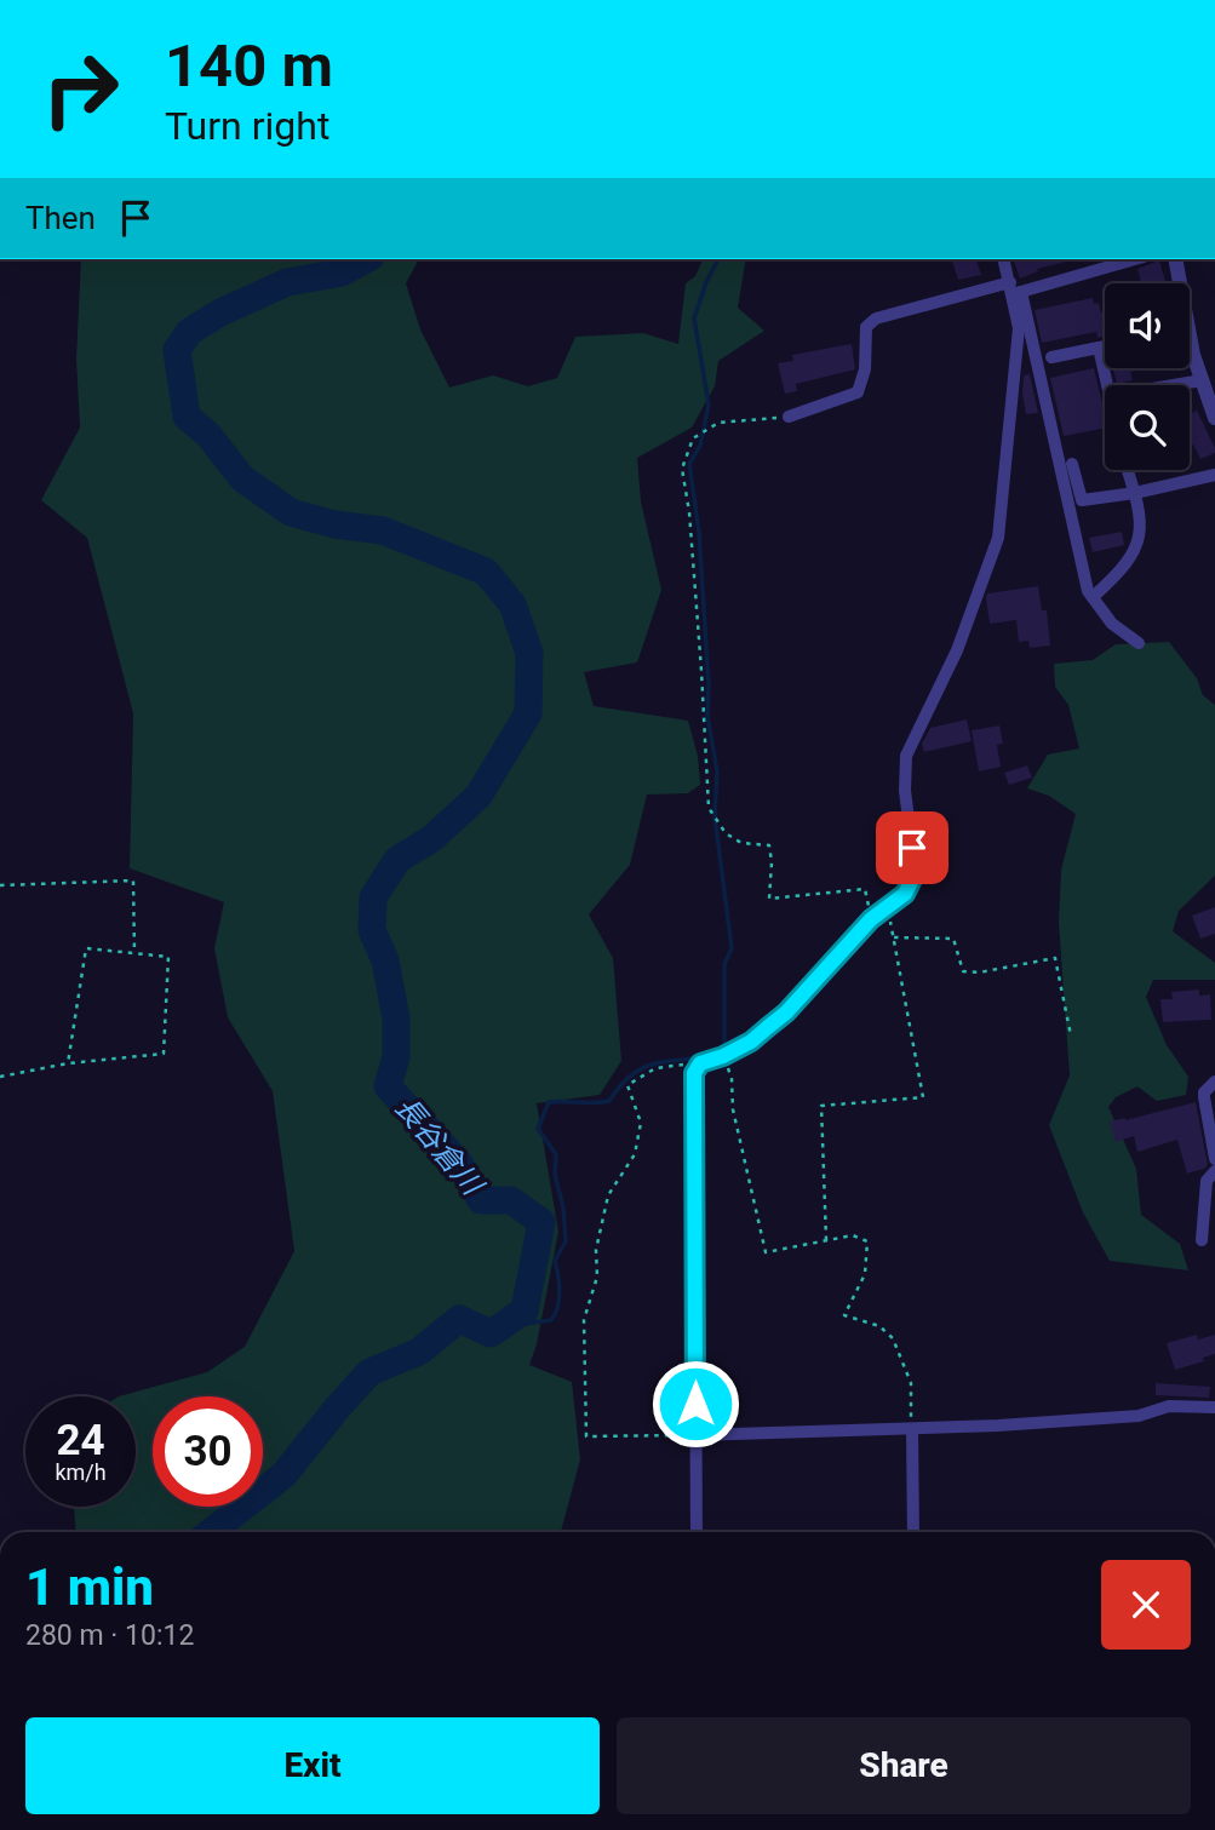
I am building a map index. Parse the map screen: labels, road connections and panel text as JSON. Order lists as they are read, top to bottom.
{
  "water": ["長谷倉川"],
  "page": {
    "turn": ["140 m", "Turn right"],
    "then": "Then",
    "speed": "24 km/h",
    "limit": "30",
    "heading": ["1 min", "280 m · 10:12"],
    "buttons": ["Exit", "Share"]
  }
}
